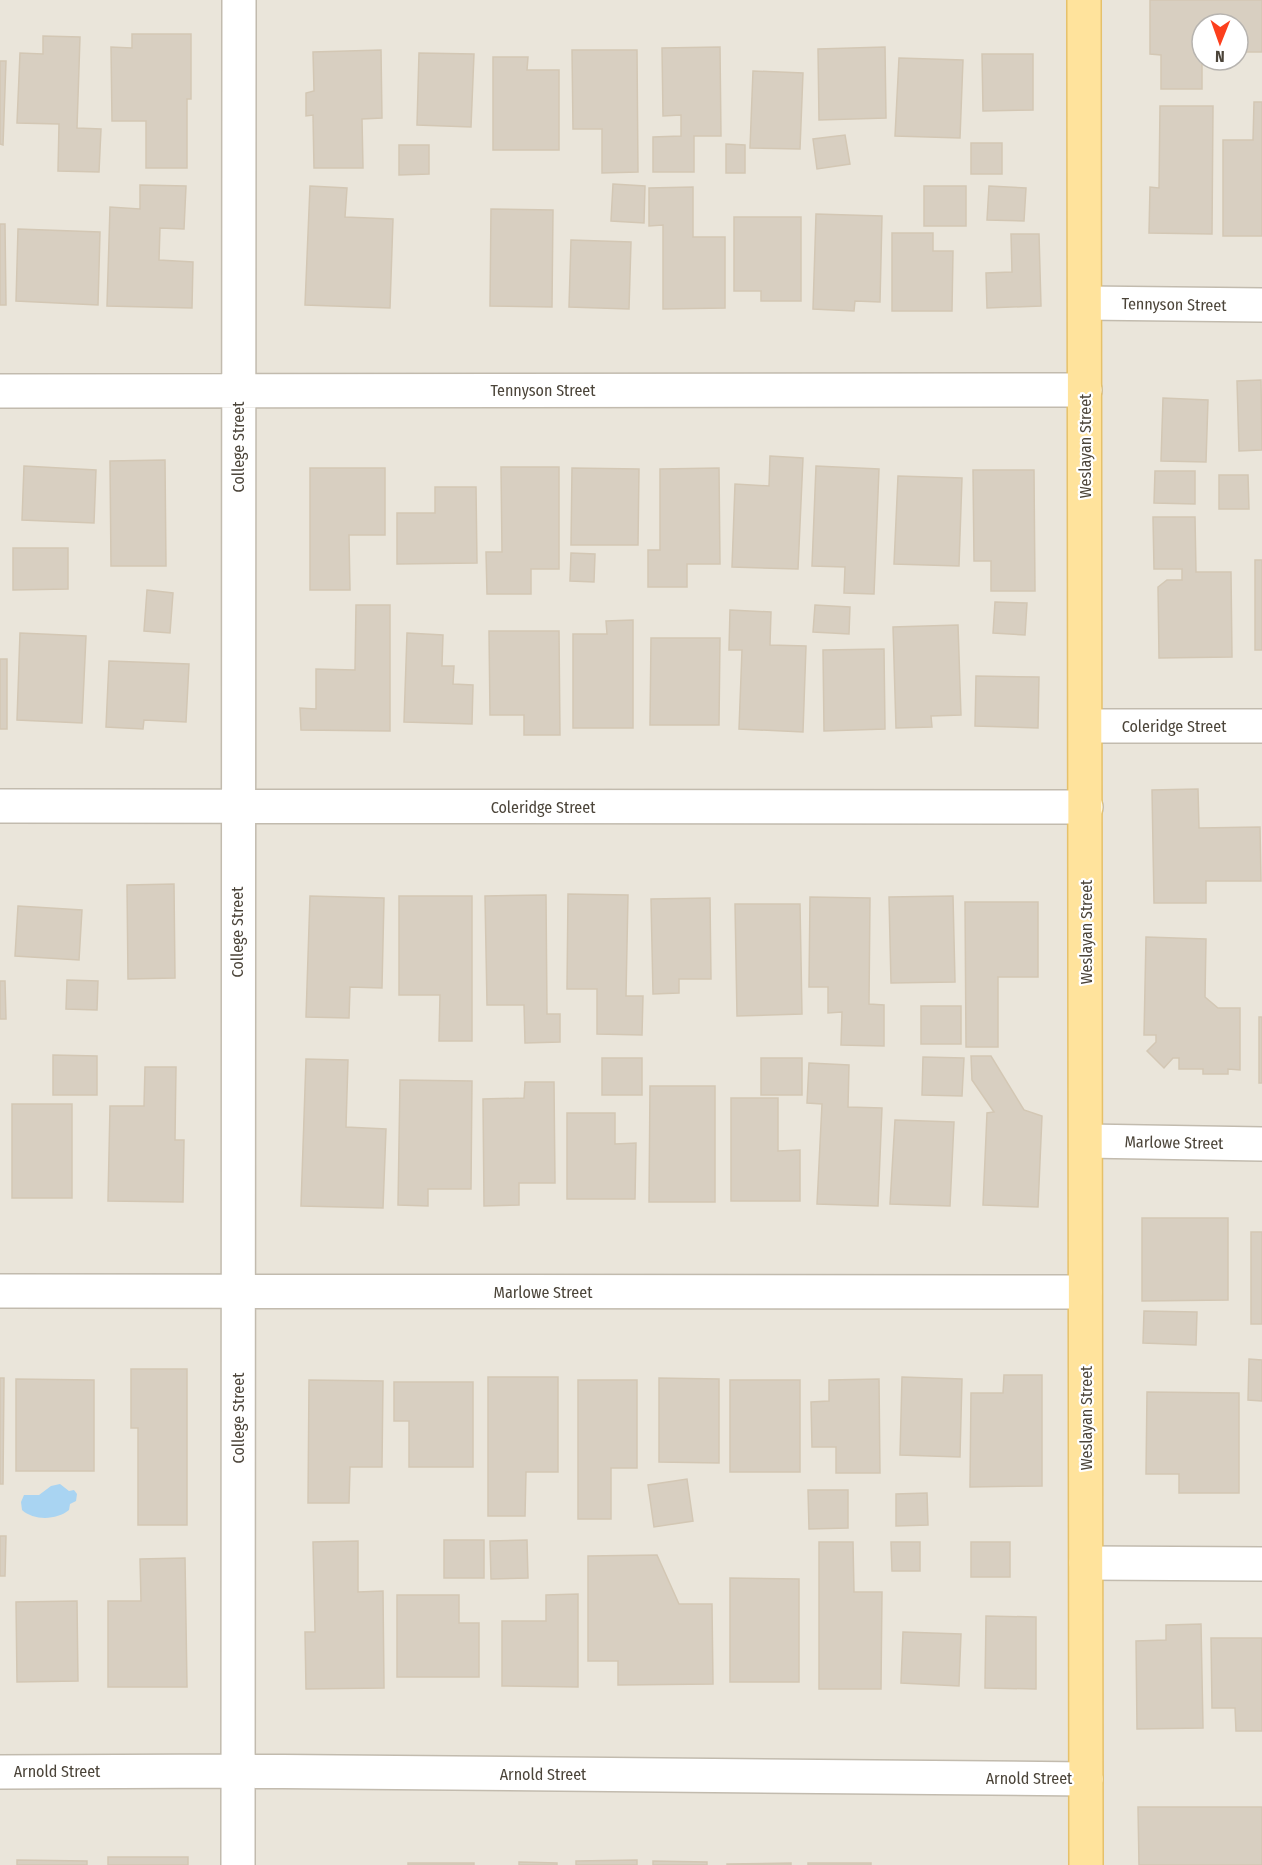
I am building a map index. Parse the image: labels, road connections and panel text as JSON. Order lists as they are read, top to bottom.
{
  "streets": {
    "main road": ["Weslayan Street"],
    "street": [
      "Tennyson Street",
      "College Street",
      "Coleridge Street",
      "Marlowe Street",
      "Arnold Street"
    ]
  },
  "crossings": [
    ["Tennyson Street", "Weslayan Street"],
    ["Tennyson Street", "College Street"],
    ["Weslayan Street", "Coleridge Street"],
    ["Weslayan Street", "Marlowe Street"],
    ["Weslayan Street", "Arnold Street"],
    ["College Street", "Coleridge Street"],
    ["College Street", "Marlowe Street"],
    ["College Street", "Arnold Street"]
  ],
  "north": "bottom"
}
